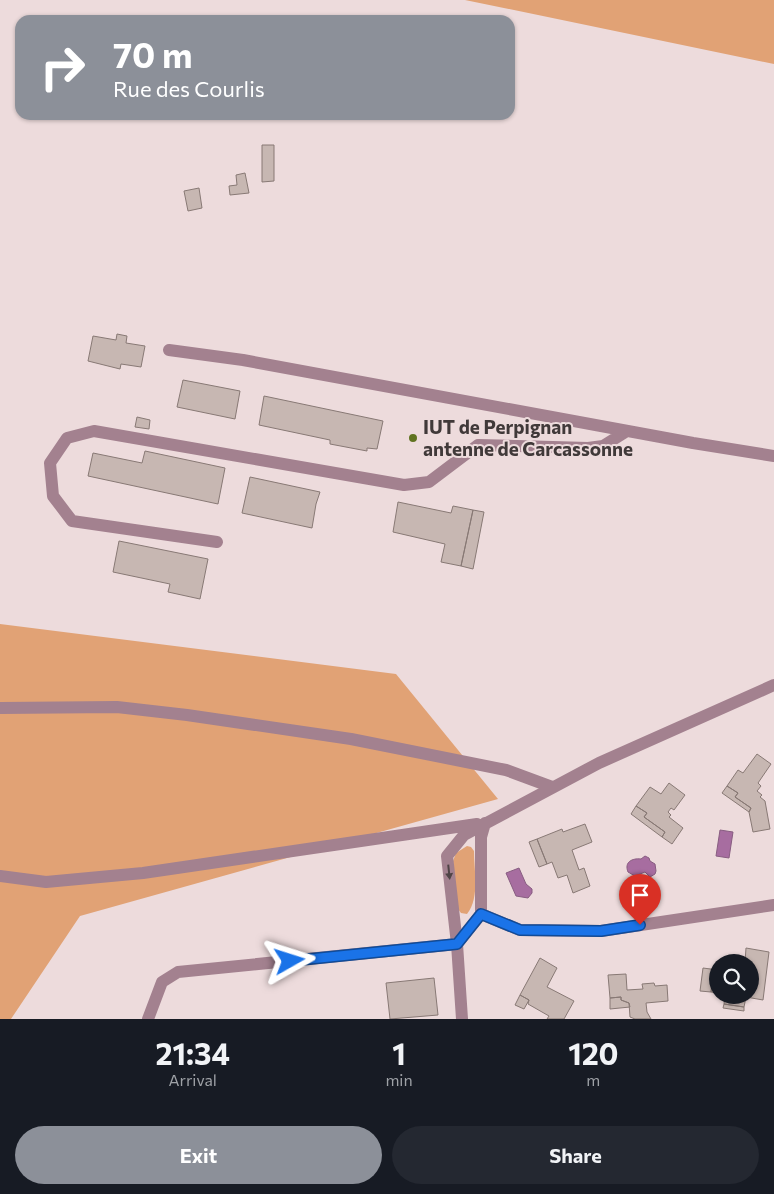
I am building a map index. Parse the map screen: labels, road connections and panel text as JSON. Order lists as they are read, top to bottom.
{
  "places": ["IUT de Perpignan antenne de Carcassonne"],
  "page": {
    "turn": ["70 m", "Rue des Courlis"],
    "eta": [
      "21:34",
      "Arrival",
      "1",
      "min",
      "120",
      "m"
    ],
    "buttons": ["Exit", "Share"]
  }
}
